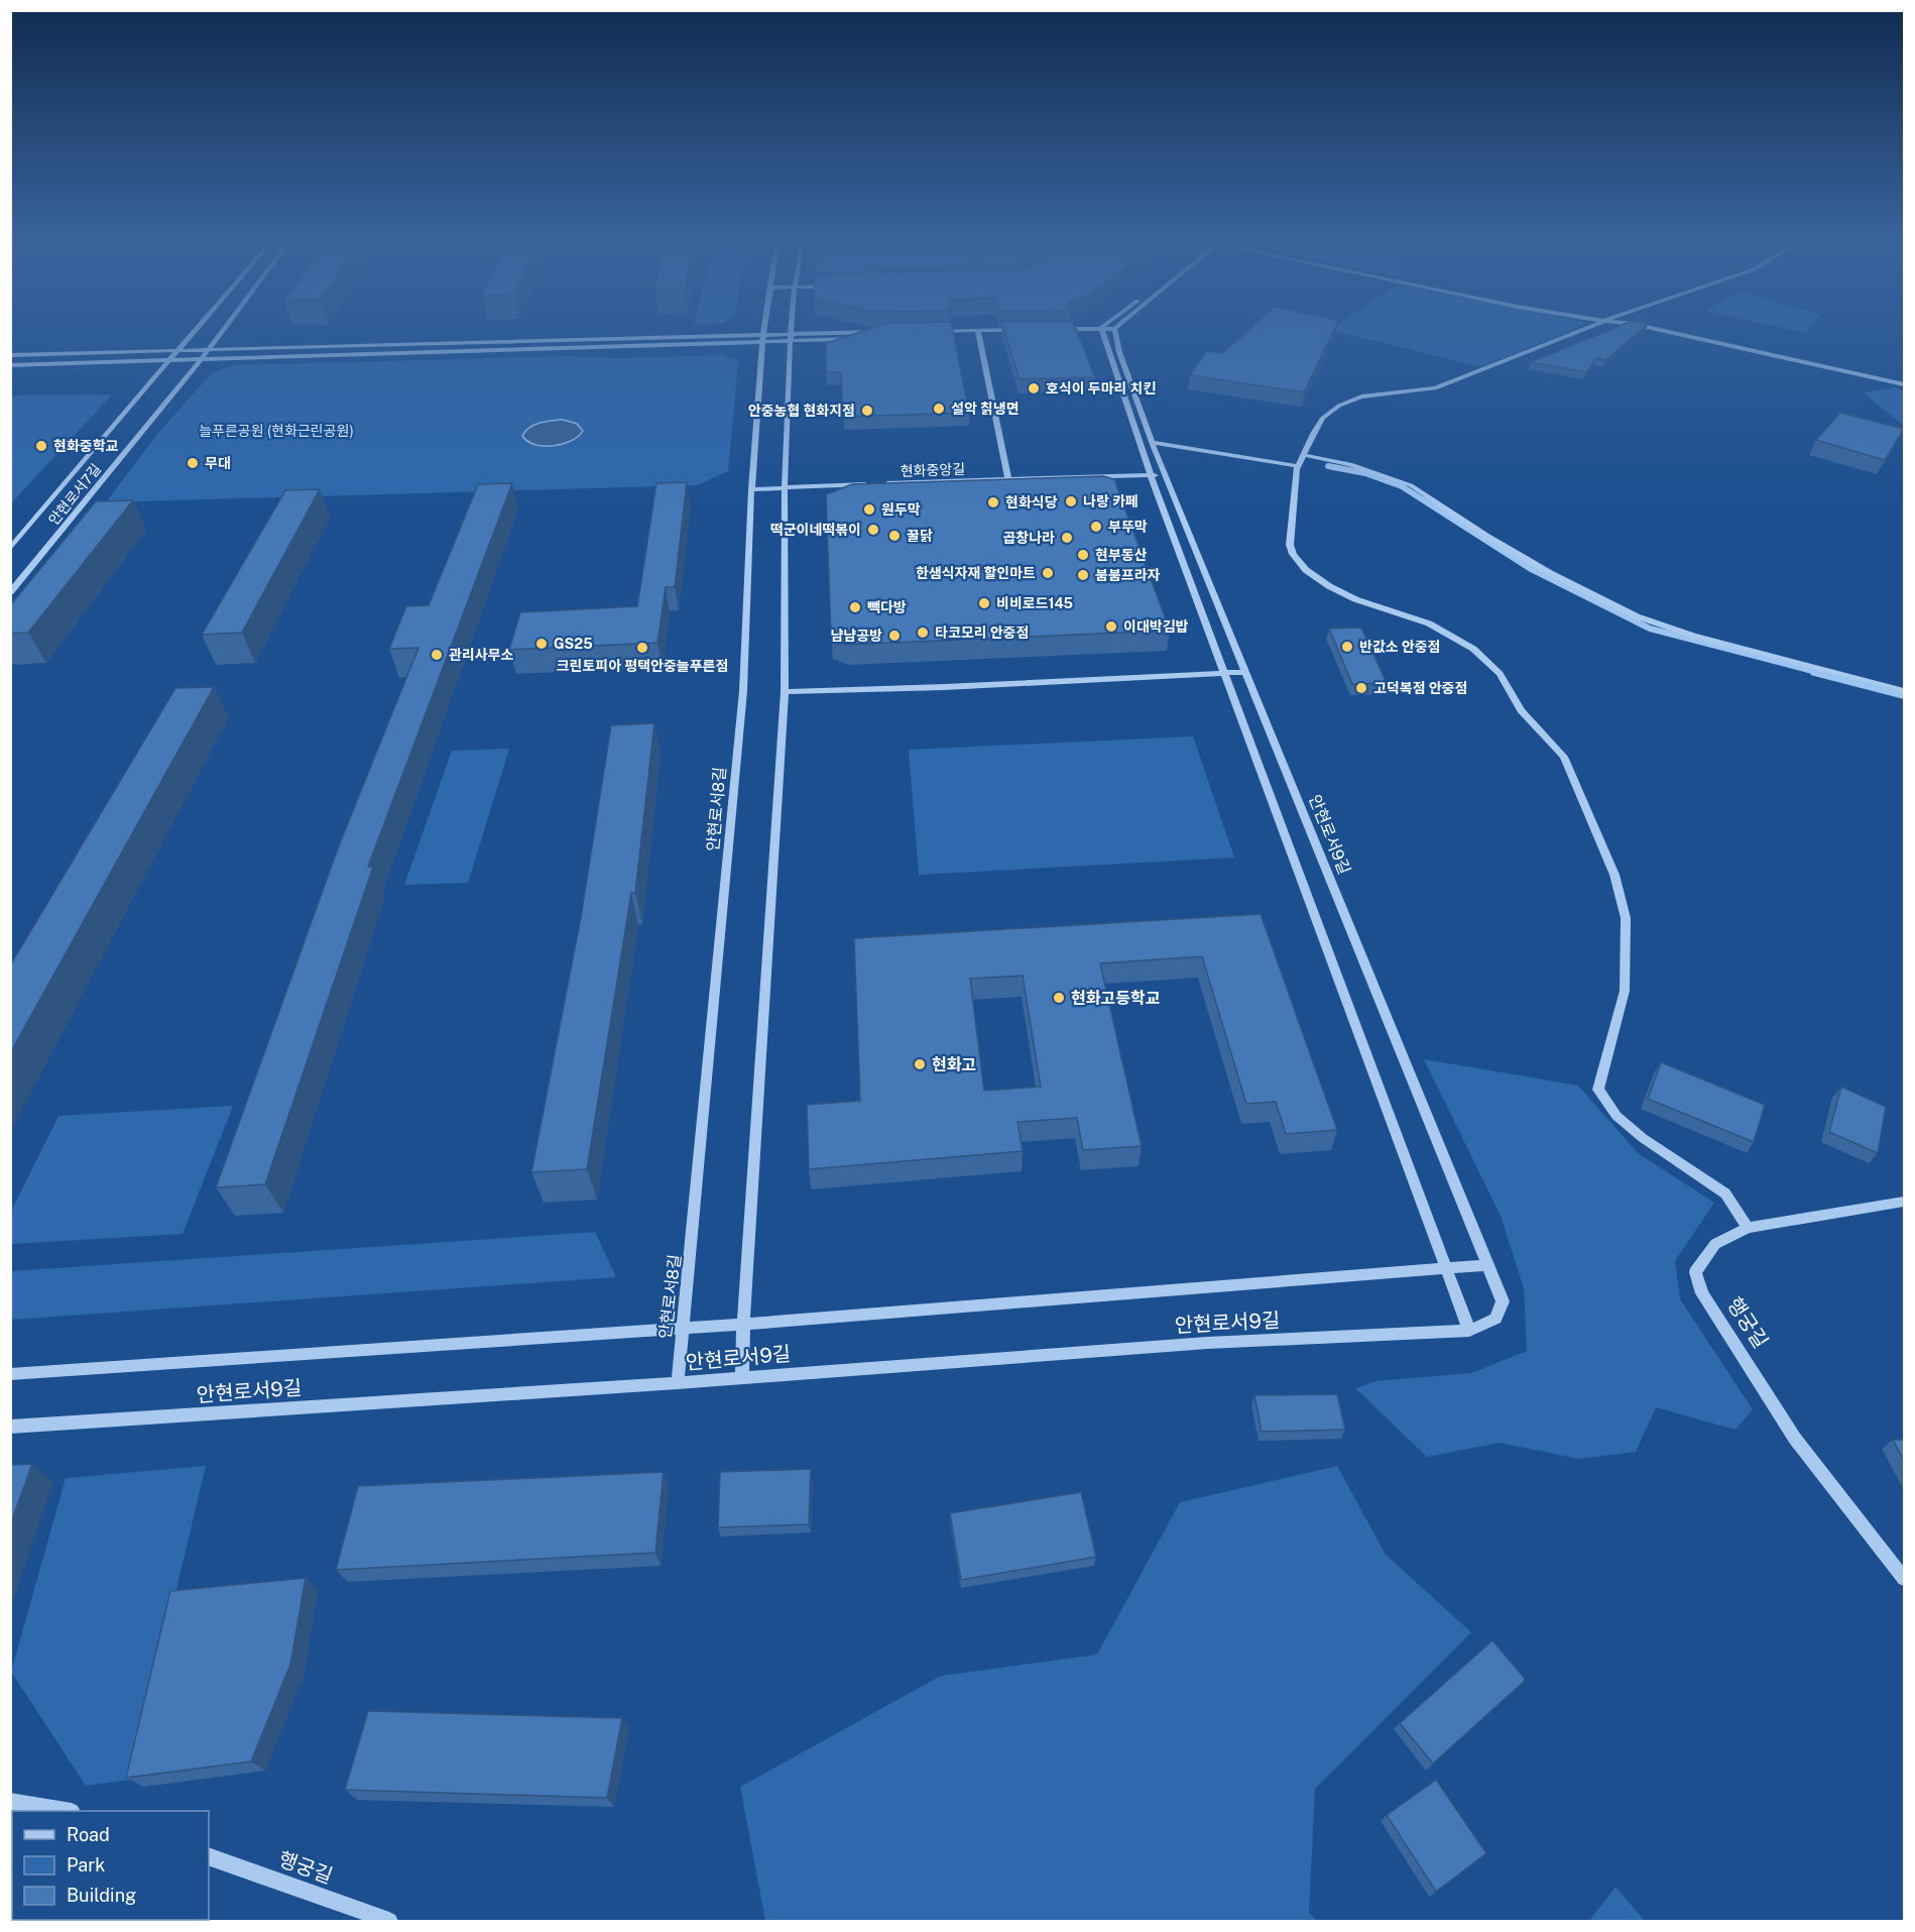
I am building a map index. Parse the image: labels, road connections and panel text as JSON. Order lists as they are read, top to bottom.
{
  "streets": {
    "street": [
      "현화중앙길",
      "안현로서7길",
      "안현로서8길",
      "안현로서9길",
      "행궁길"
    ]
  },
  "crossings": [
    ["현화중앙길", "안현로서8길"],
    ["현화중앙길", "안현로서9길"],
    ["안현로서8길", "안현로서9길"]
  ],
  "parks": ["늘푸른공원 (현화근린공원)"],
  "places": [
    "호식이 두마리 치킨",
    "설악 칡냉면",
    "안중농협 현화지점",
    "현화중학교",
    "무대",
    "나랑 카페",
    "현화식당",
    "원두막",
    "부뚜막",
    "떡군이네떡볶이",
    "꿀닭",
    "곱창나라",
    "현부동산",
    "한샘식자재 할인마트",
    "붐붐프라자",
    "비비로드145",
    "빽다방",
    "이대박김밥",
    "타코모리 안중점",
    "냠냠공방",
    "GS25",
    "반값소 안중점",
    "크린토피아 평택안중늘푸른점",
    "관리사무소",
    "고덕복점 안중점",
    "현화고등학교",
    "현화고"
  ],
  "legend": ["Road", "Park", "Building"]
}
